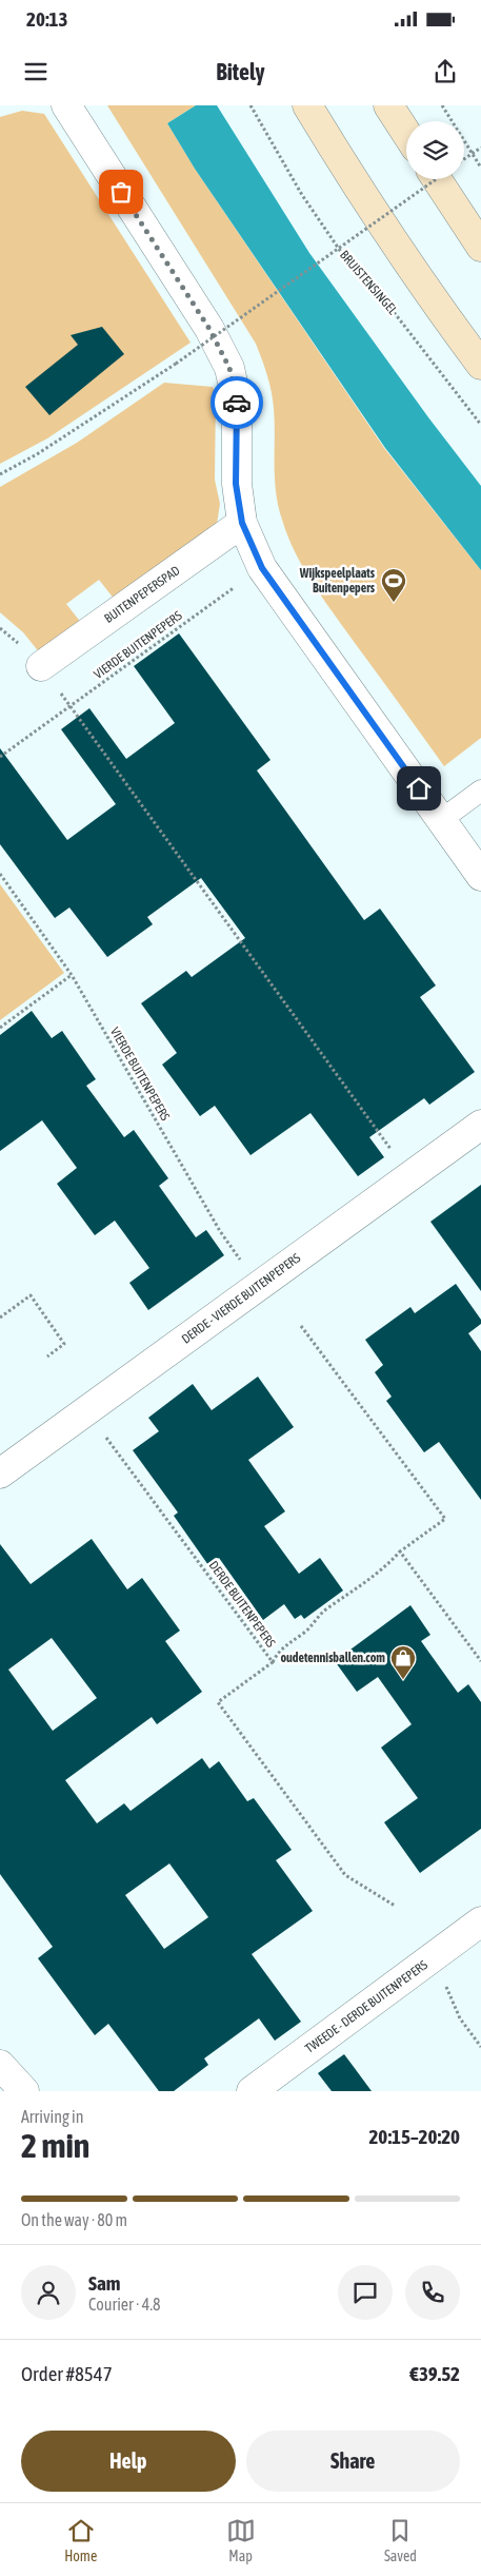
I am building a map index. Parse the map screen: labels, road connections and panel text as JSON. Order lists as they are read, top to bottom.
{
  "streets": {
    "street": ["BUITENPEPERSPAD", "DERDE - VIERDE BUITENPEPERS", "TWEEDE - DERDE BUITENPEPERS"],
    "path": ["BRUISTENSINGEL", "VIERDE BUITENPEPERS", "DERDE BUITENPEPERS"]
  },
  "crossings": [
    ["VIERDE BUITENPEPERS", "DERDE - VIERDE BUITENPEPERS"],
    ["DERDE - VIERDE BUITENPEPERS", "DERDE BUITENPEPERS"]
  ],
  "places": {
    "sports": ["Wijkspeelplaats Buitenpepers"],
    "shop": ["oudetennisballen.com"]
  },
  "page": {
    "status": "20:13",
    "header": "Bitely",
    "heading": ["2 min", "Arriving in", "20:15–20:20"],
    "panel": [
      "Sam",
      "Courier · 4.8",
      "Order #8547",
      "€39.52"
    ],
    "bar": "On the way · 80 m",
    "buttons": ["Help", "Share"],
    "tabs": ["Home", "Map", "Saved"]
  }
}
